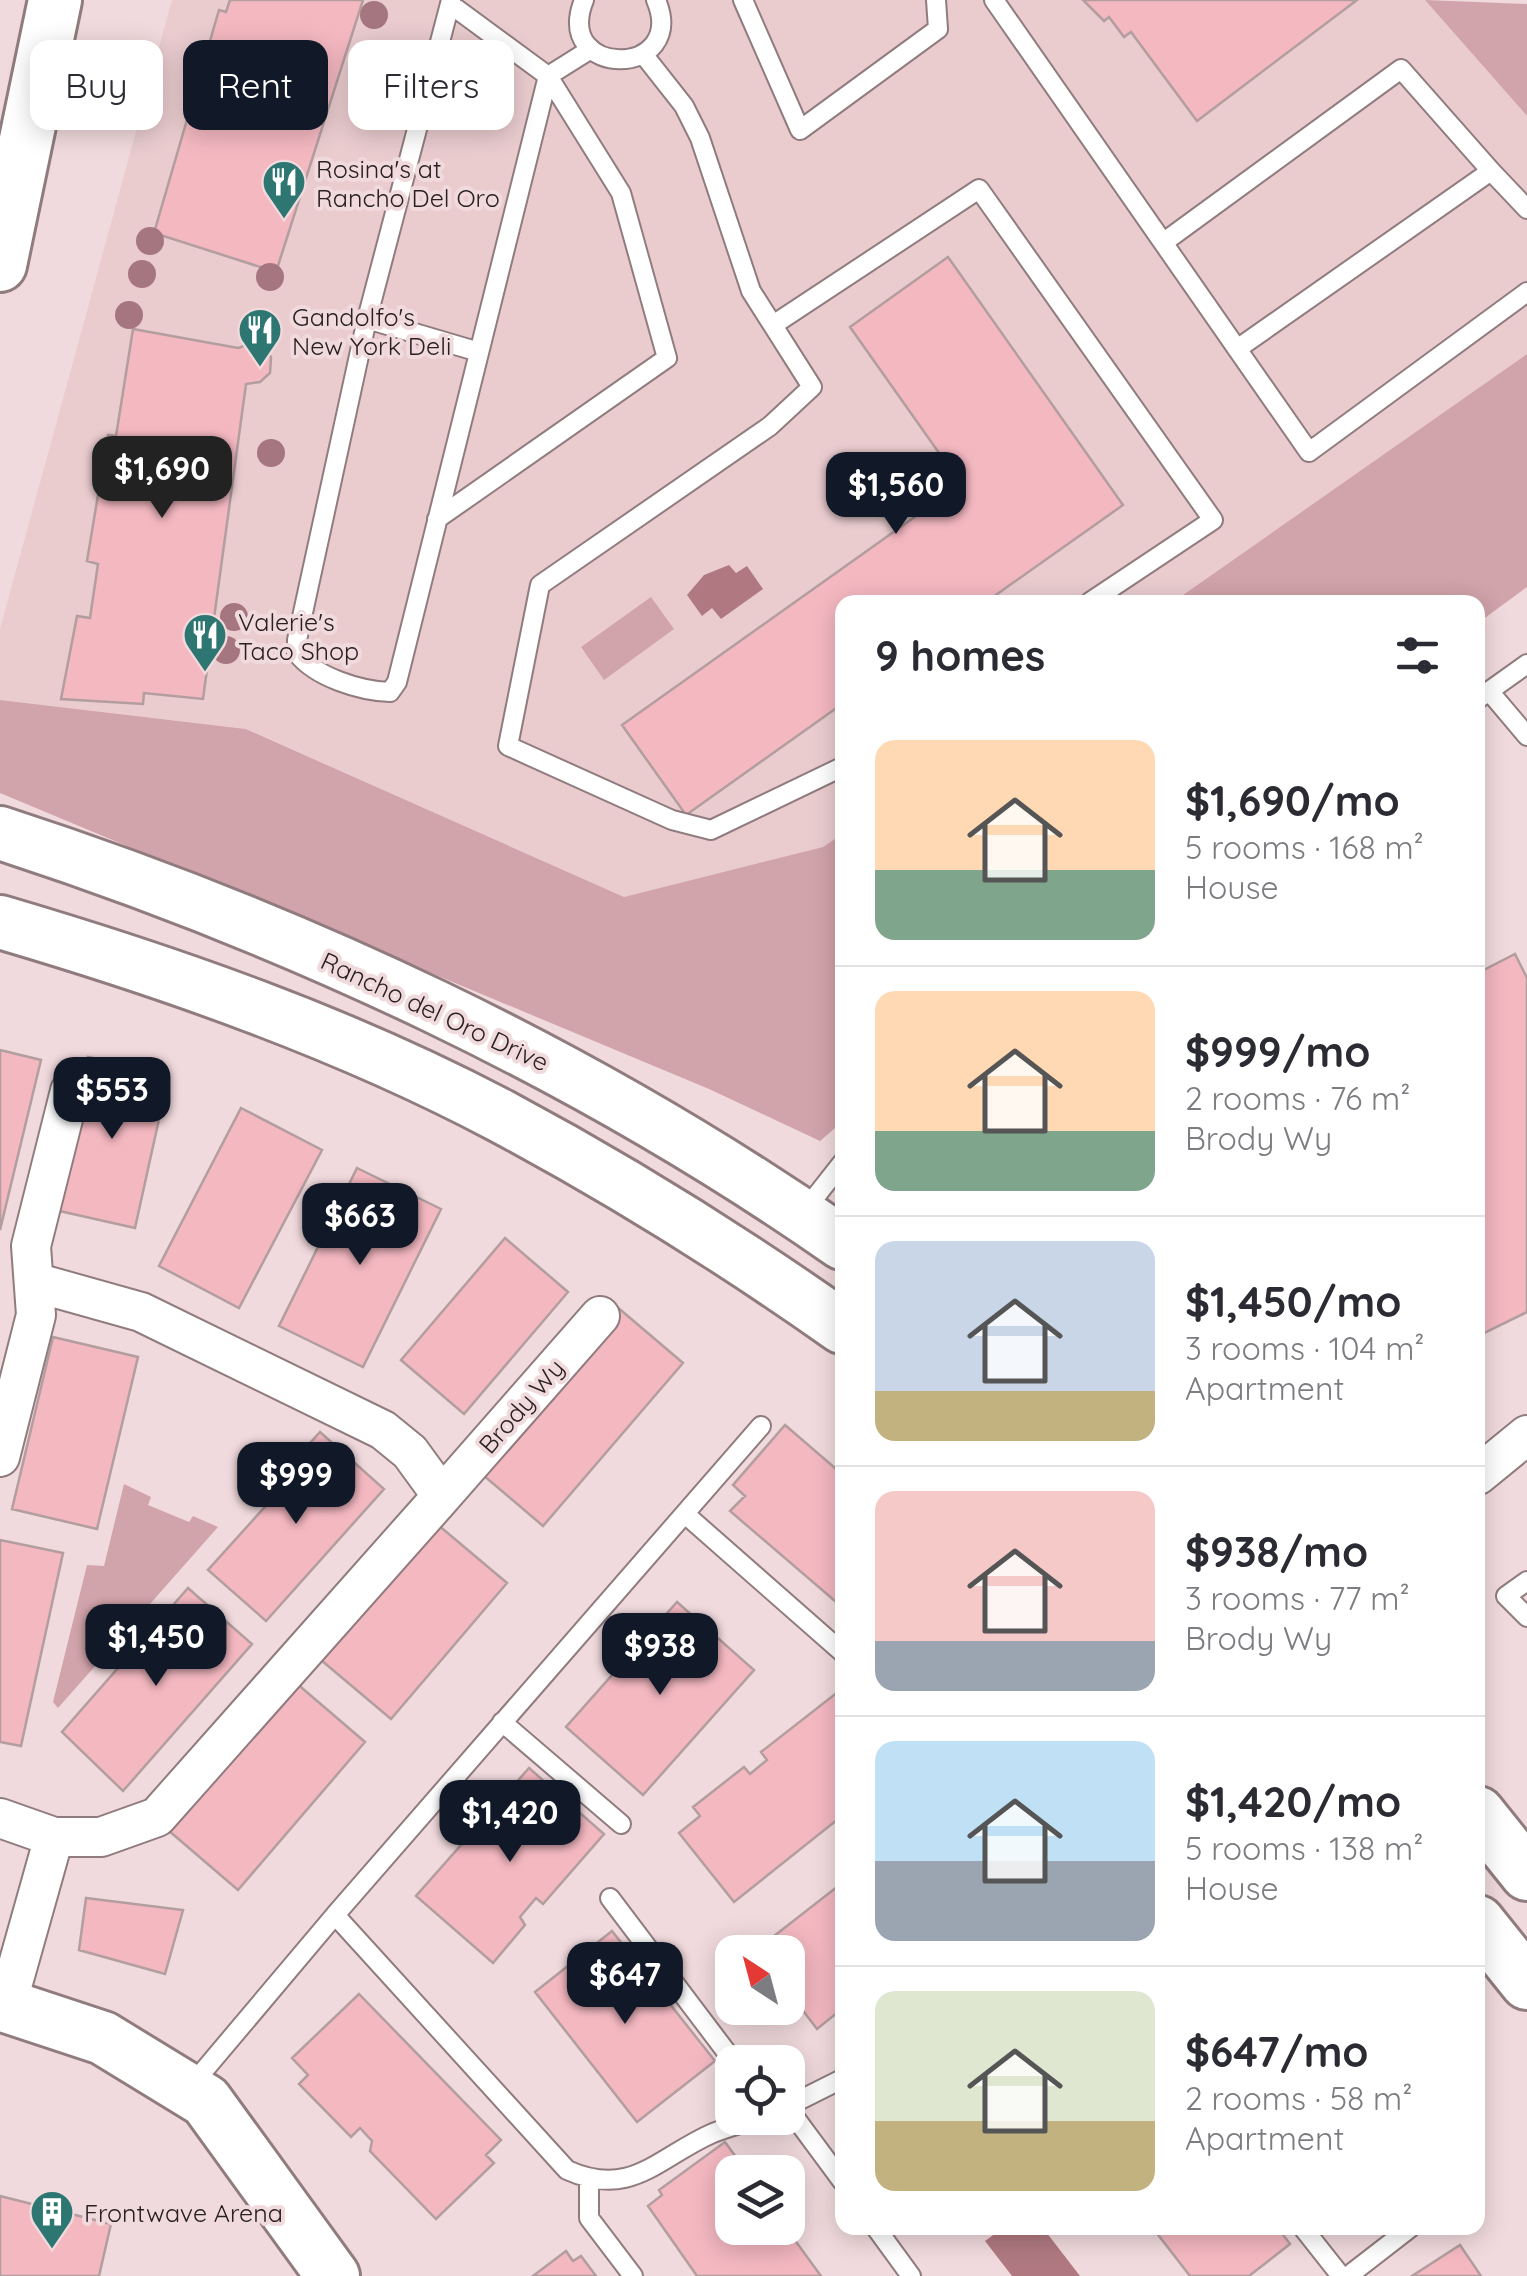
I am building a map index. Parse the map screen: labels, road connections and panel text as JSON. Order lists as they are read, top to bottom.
{
  "streets": {
    "main road": ["Rancho del Oro Drive"],
    "street": ["Brody Wy"]
  },
  "places": {
    "restaurant": ["Rosina's at Rancho Del Oro", "Gandolfo's New York Deli", "Valerie's Taco Shop"],
    "building": ["Frontwave Arena"]
  },
  "north": "top left",
  "page": {
    "chip": ["Buy", "Rent", "Filters"],
    "price": [
      "$1,690",
      "$1,560",
      "$553",
      "$663",
      "$999",
      "$1,450",
      "$938",
      "$1,420",
      "$647"
    ],
    "heading": "9 homes",
    "list": [
      {
        "name": "$1,690/mo",
        "note": "5 rooms · 168 m² · House"
      },
      {
        "name": "$999/mo",
        "note": "2 rooms · 76 m² · Brody Wy"
      },
      {
        "name": "$1,450/mo",
        "note": "3 rooms · 104 m² · Apartment"
      },
      {
        "name": "$938/mo",
        "note": "3 rooms · 77 m² · Brody Wy"
      },
      {
        "name": "$1,420/mo",
        "note": "5 rooms · 138 m² · House"
      },
      {
        "name": "$647/mo",
        "note": "2 rooms · 58 m² · Apartment"
      }
    ]
  }
}
